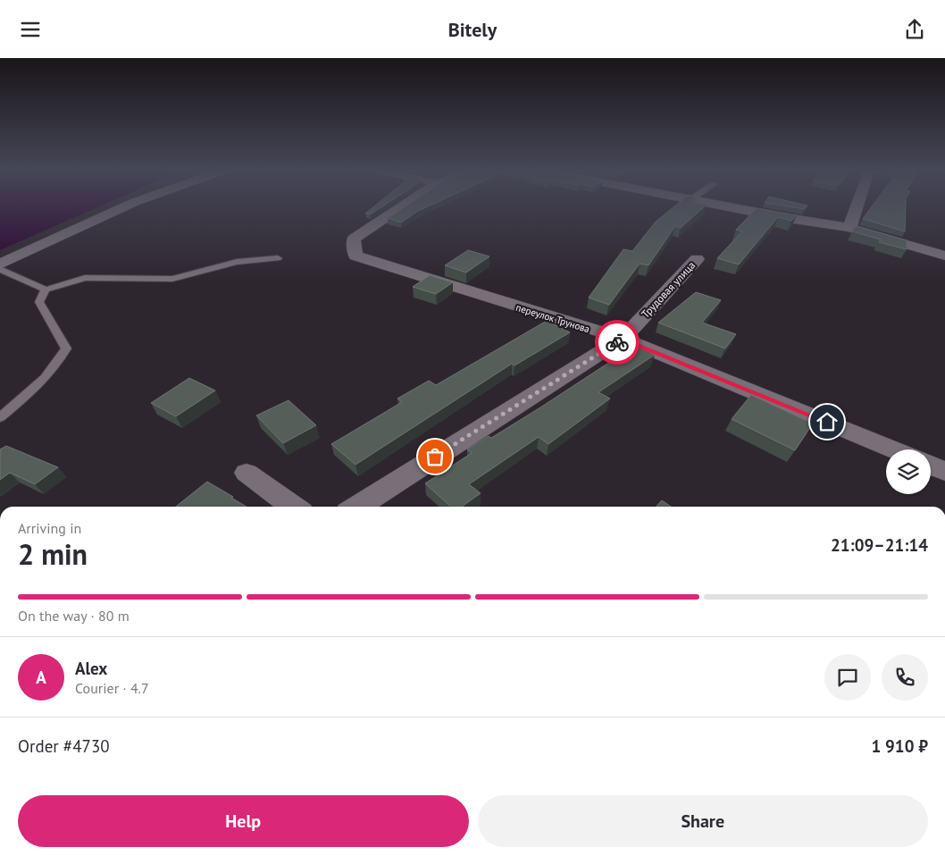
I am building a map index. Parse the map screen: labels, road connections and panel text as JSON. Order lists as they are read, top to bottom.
{
  "streets": {
    "street": ["Трудовая улица", "переулок Трунова"]
  },
  "crossings": [
    ["Трудовая улица", "переулок Трунова"]
  ],
  "page": {
    "header": "Bitely",
    "heading": ["2 min", "Arriving in", "21:09–21:14"],
    "panel": [
      "Alex",
      "Courier · 4.7",
      "Order #4730",
      "1 910 ₽"
    ],
    "bar": "On the way · 80 m",
    "round": "A",
    "buttons": ["Help", "Share"]
  }
}
